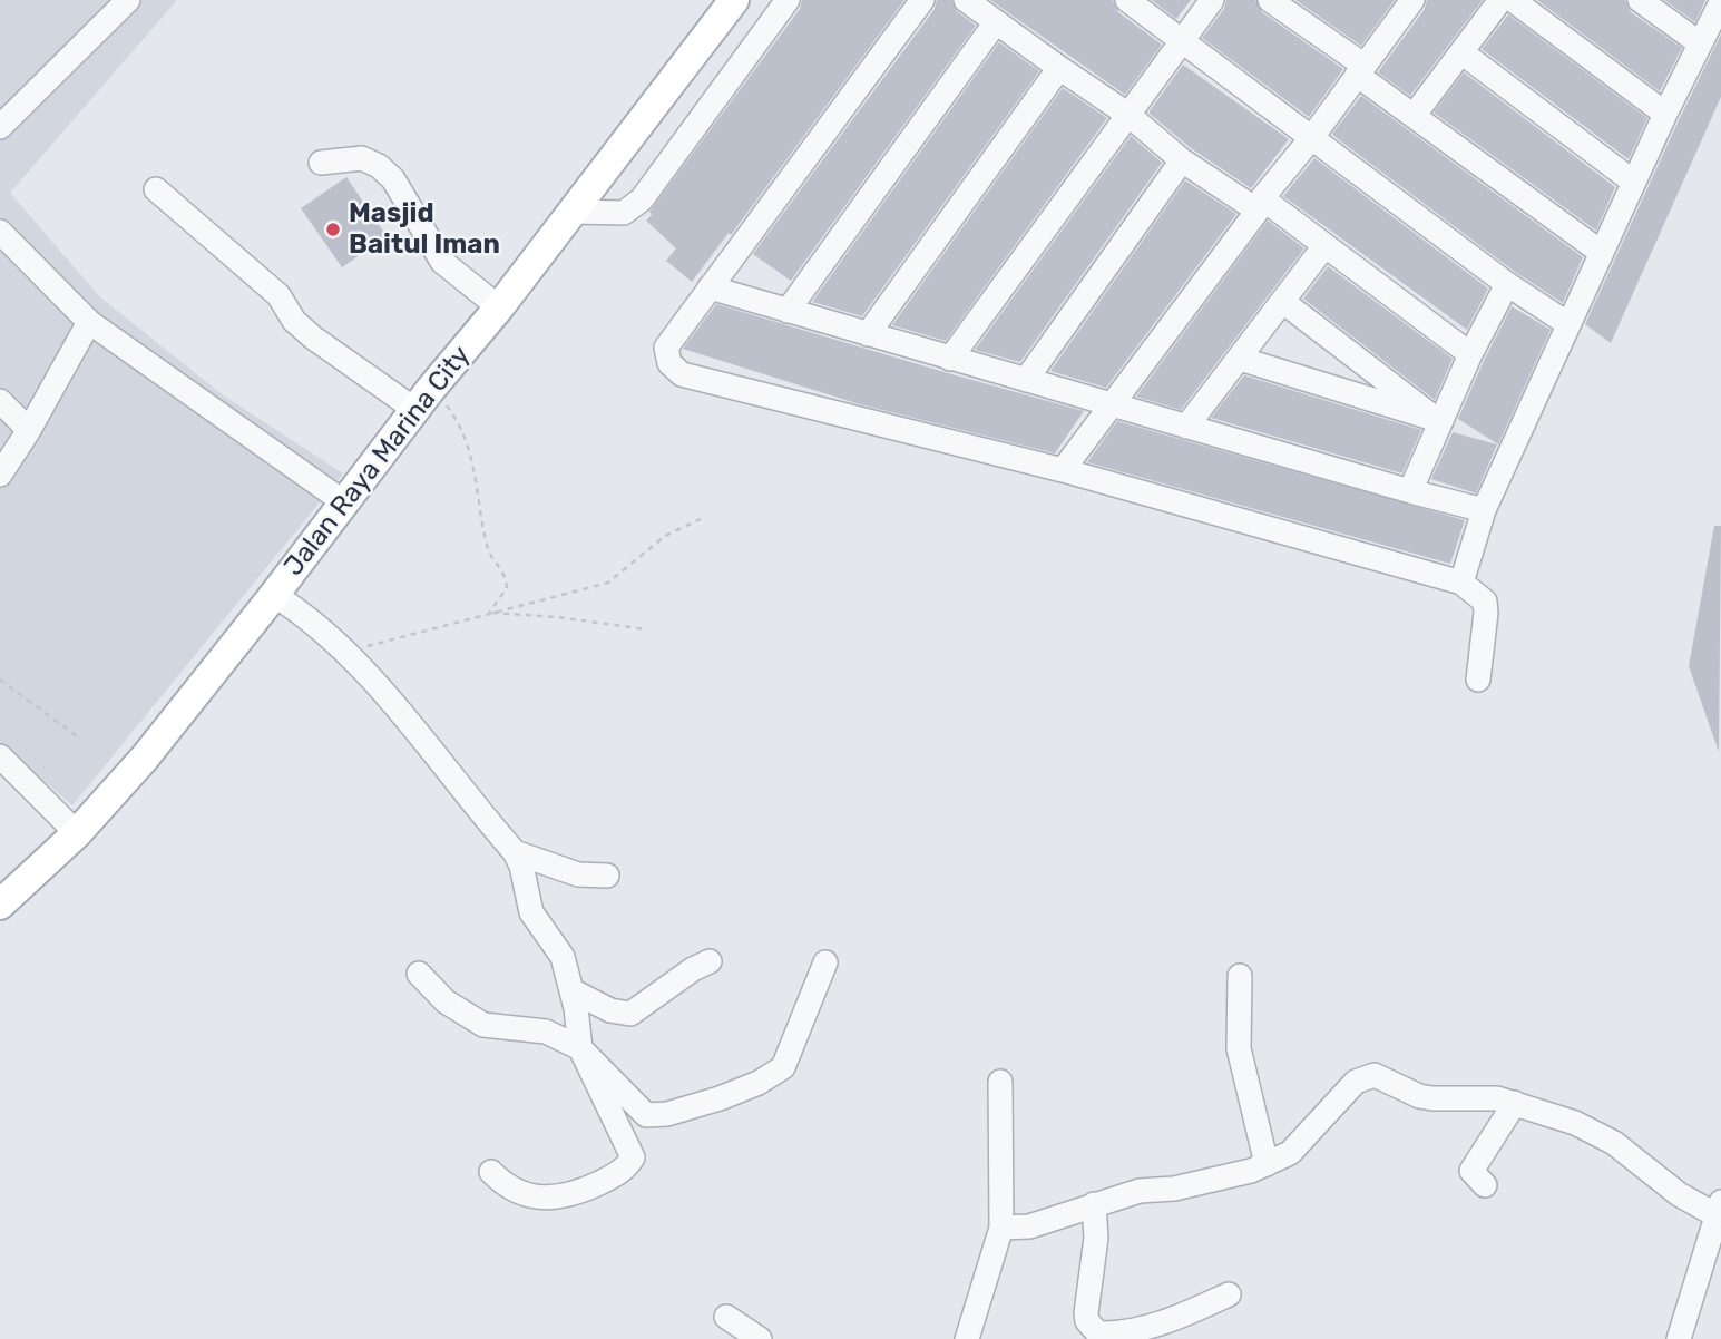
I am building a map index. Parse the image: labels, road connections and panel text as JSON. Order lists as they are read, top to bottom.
{
  "streets": {
    "main road": ["Jalan Raya Marina City"]
  },
  "places": ["Masjid Baitul Iman"]
}
